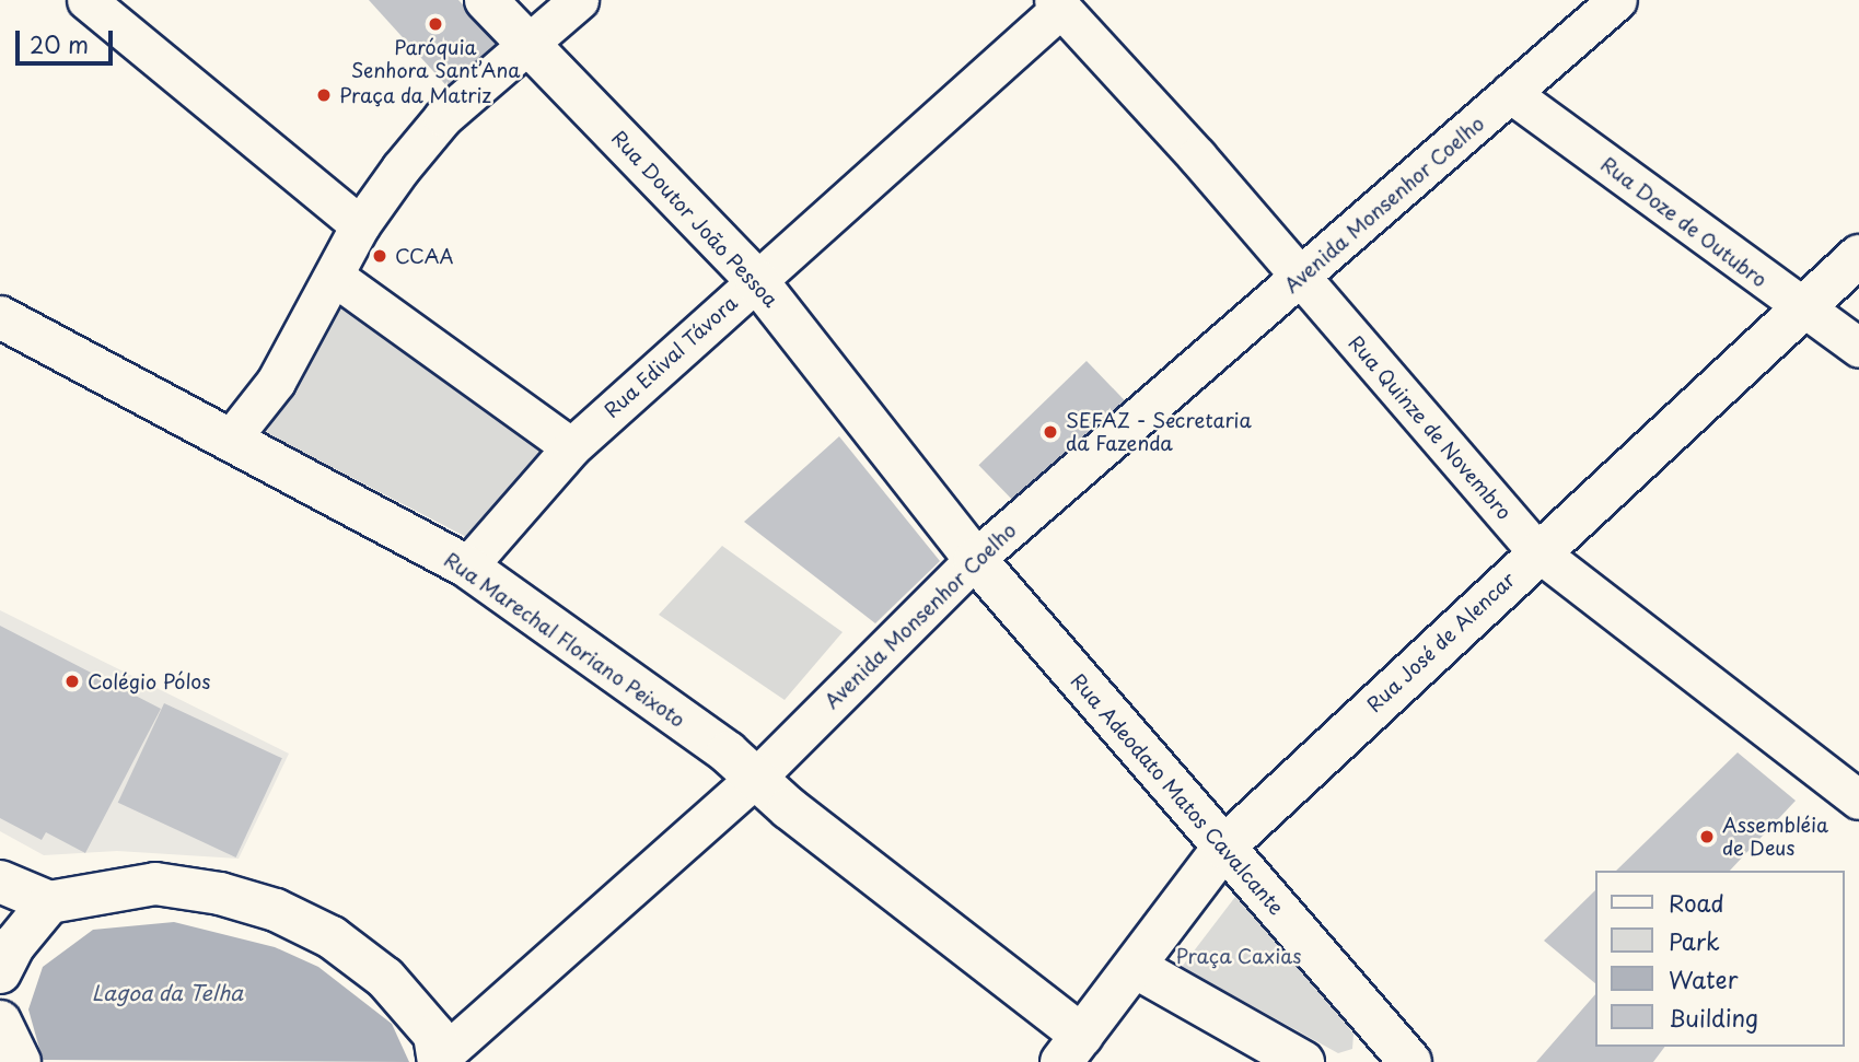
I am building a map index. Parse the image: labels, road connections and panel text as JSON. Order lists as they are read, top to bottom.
{
  "streets": {
    "main road": [
      "Rua Doutor João Pessoa",
      "Rua Marechal Floriano Peixoto",
      "Rua José de Alencar",
      "Rua Adeodato Matos Cavalcante"
    ],
    "street": [
      "Avenida Monsenhor Coelho",
      "Rua Doze de Outubro",
      "Rua Edival Távora",
      "Rua Quinze de Novembro"
    ]
  },
  "crossings": [
    ["Avenida Monsenhor Coelho", "Rua Doutor João Pessoa"],
    ["Avenida Monsenhor Coelho", "Rua Doze de Outubro"],
    ["Avenida Monsenhor Coelho", "Rua Quinze de Novembro"],
    ["Avenida Monsenhor Coelho", "Rua Marechal Floriano Peixoto"],
    ["Avenida Monsenhor Coelho", "Rua Adeodato Matos Cavalcante"],
    ["Rua Doutor João Pessoa", "Rua Edival Távora"],
    ["Rua Doutor João Pessoa", "Rua Adeodato Matos Cavalcante"],
    ["Rua Doze de Outubro", "Rua José de Alencar"],
    ["Rua Edival Távora", "Rua Quinze de Novembro"],
    ["Rua Edival Távora", "Rua Marechal Floriano Peixoto"],
    ["Rua Quinze de Novembro", "Rua José de Alencar"],
    ["Rua Marechal Floriano Peixoto", "Rua José de Alencar"],
    ["Rua José de Alencar", "Rua Adeodato Matos Cavalcante"]
  ],
  "water": ["Lagoa da Telha"],
  "parks": ["Praça Caxias"],
  "places": [
    "Paróquia Senhora Sant’Ana",
    "Praça da Matriz",
    "CCAA",
    "SEFAZ - Secretaria da Fazenda",
    "Colégio Pólos",
    "Assembléia de Deus"
  ],
  "legend": [
    "Road",
    "Park",
    "Water",
    "Building"
  ],
  "scale_bar": "20 m"
}
